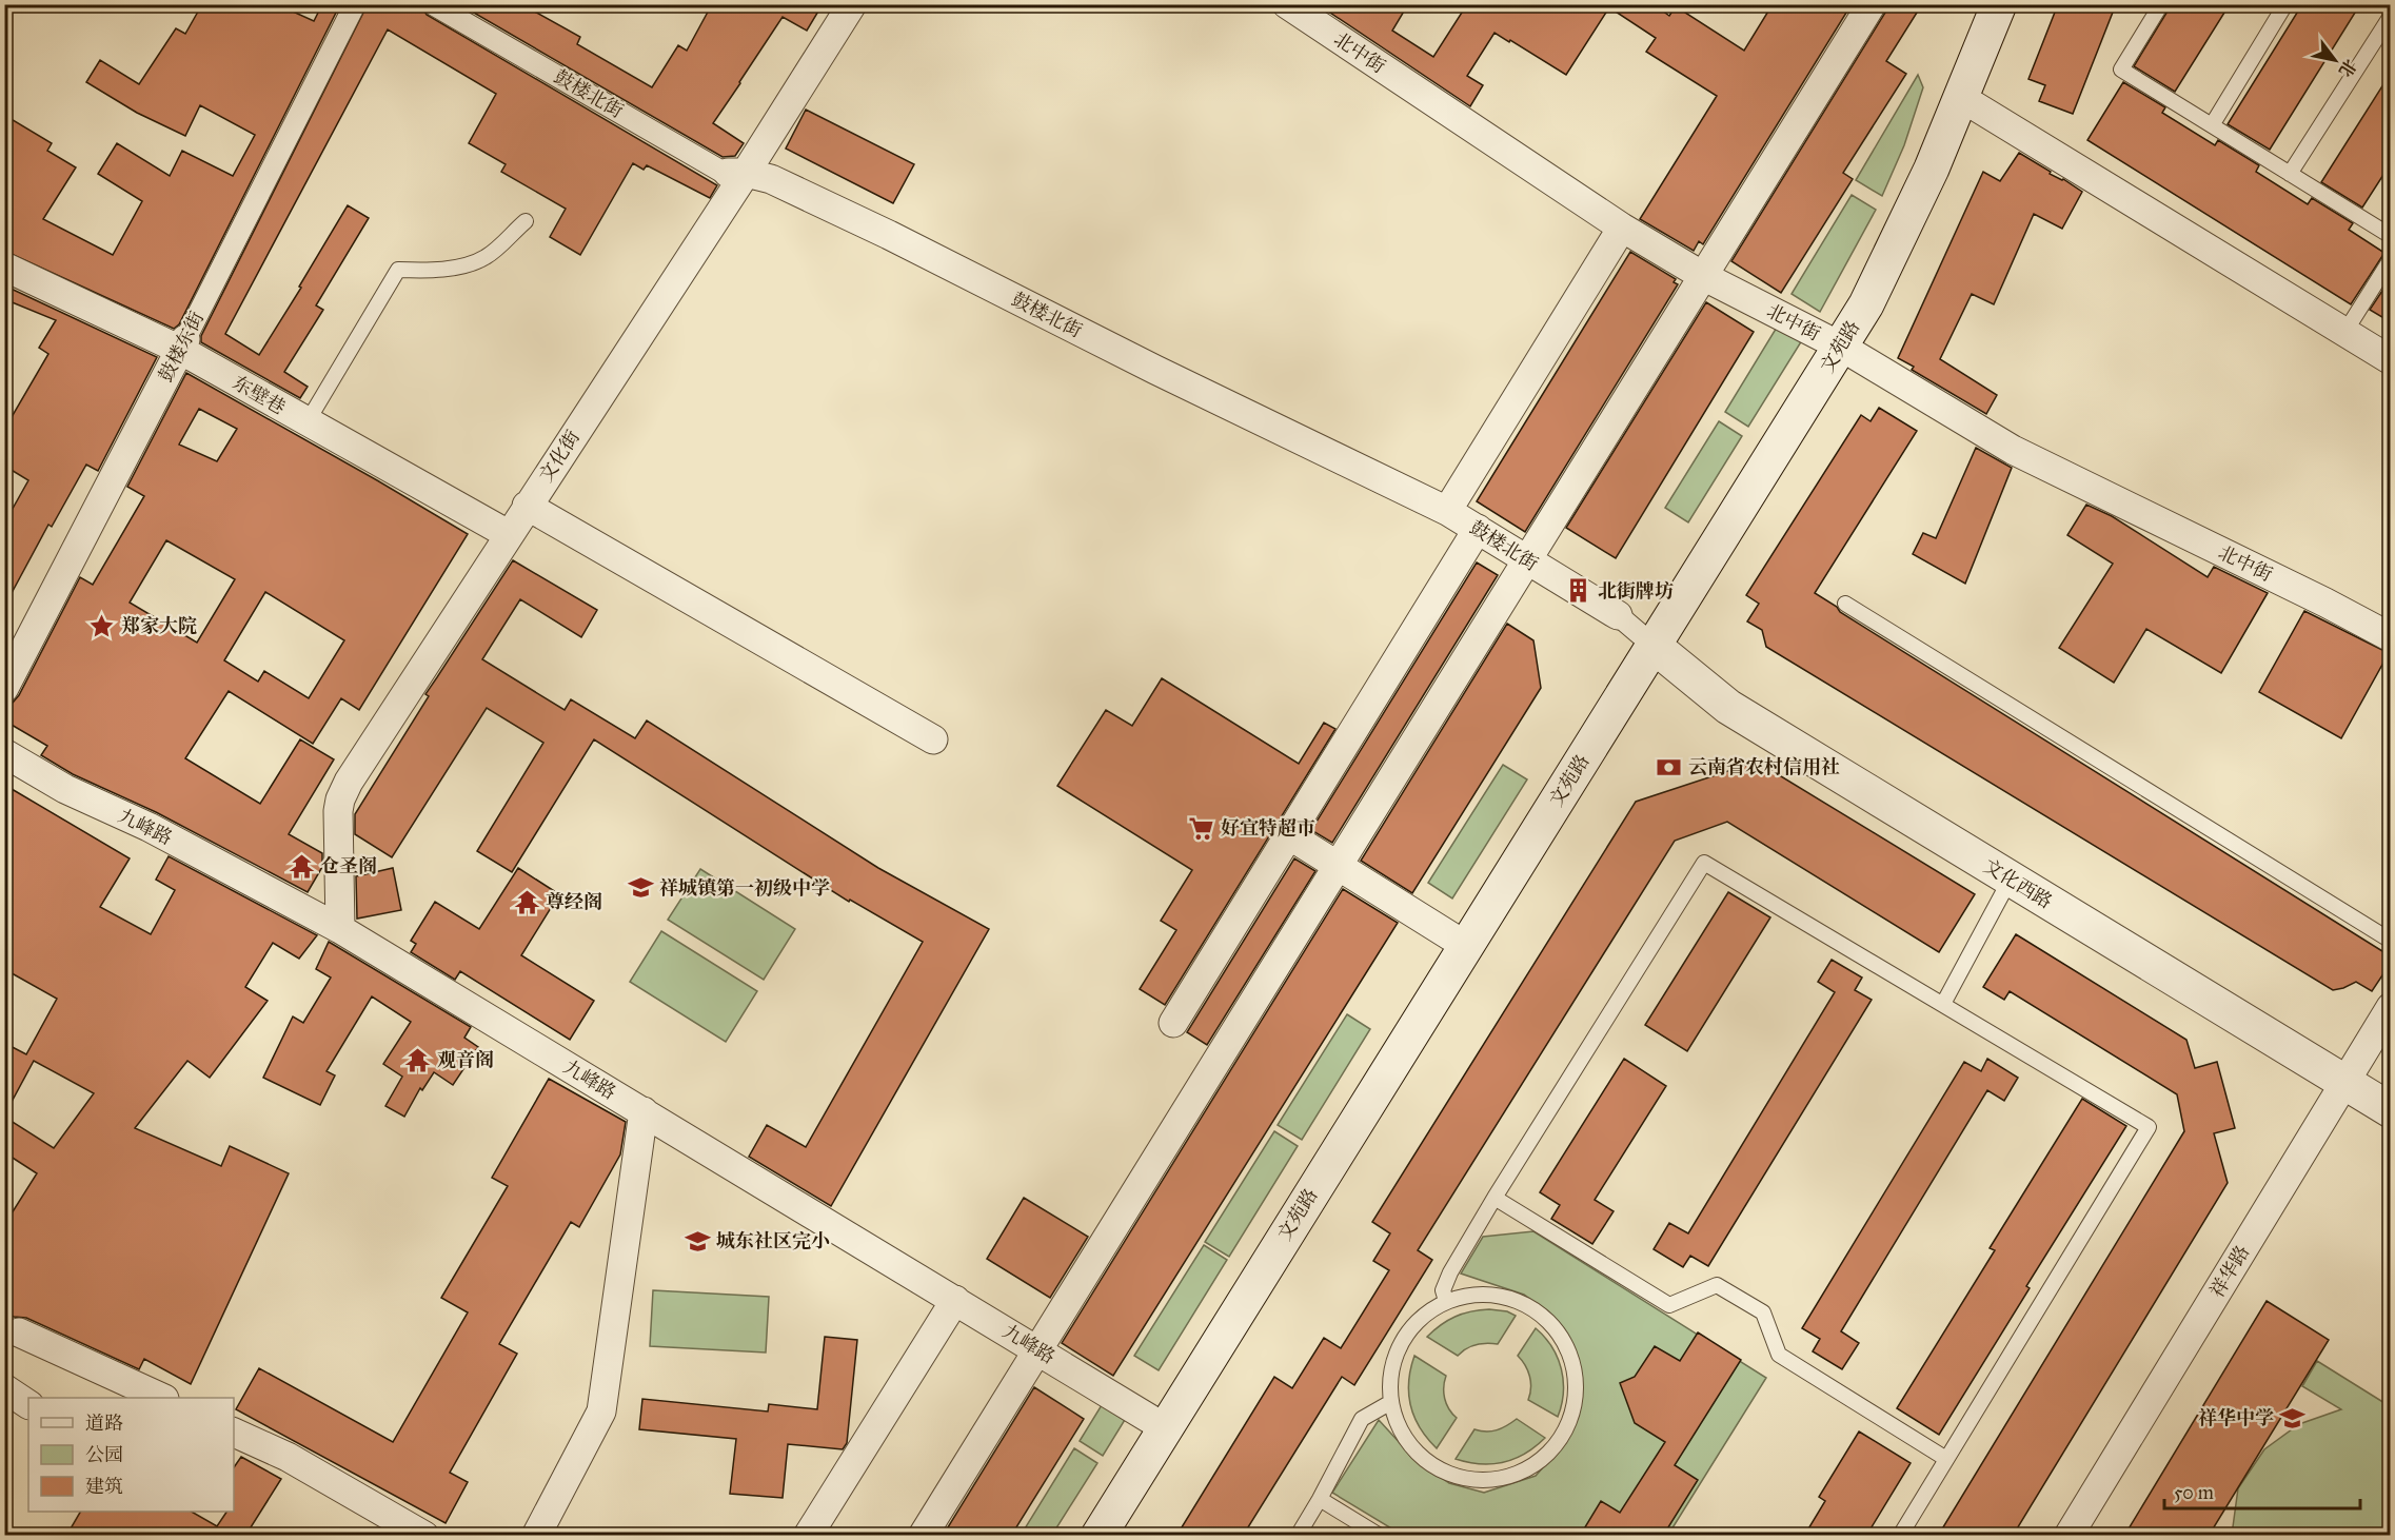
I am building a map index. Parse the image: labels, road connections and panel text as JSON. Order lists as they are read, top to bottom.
{
  "streets": {
    "main road": ["文苑路", "文化西路"],
    "street": [
      "北中街",
      "鼓楼北街",
      "鼓楼东街",
      "东壁巷",
      "文化街",
      "九峰路",
      "祥华路"
    ]
  },
  "crossings": [
    ["北中街", "文苑路"],
    ["鼓楼北街", "文苑路"],
    ["鼓楼北街", "文化街"],
    ["鼓楼北街", "文化西路"],
    ["鼓楼东街", "东壁巷"],
    ["文苑路", "九峰路"],
    ["文苑路", "文化西路"],
    ["东壁巷", "文化街"],
    ["文化街", "九峰路"],
    ["文化西路", "祥华路"]
  ],
  "places": {
    "building": ["北街牌坊"],
    "place": ["郑家大院"],
    "bank": ["云南省农村信用社"],
    "supermarket": ["好宜特超市"],
    "temple": ["仓圣阁", "尊经阁", "观音阁"],
    "school or university": ["祥城镇第一初级中学", "城东社区完小", "祥华中学"]
  },
  "legend": ["道路", "公园", "建筑"],
  "scale_bar": "50 m",
  "north": "bottom right"
}
